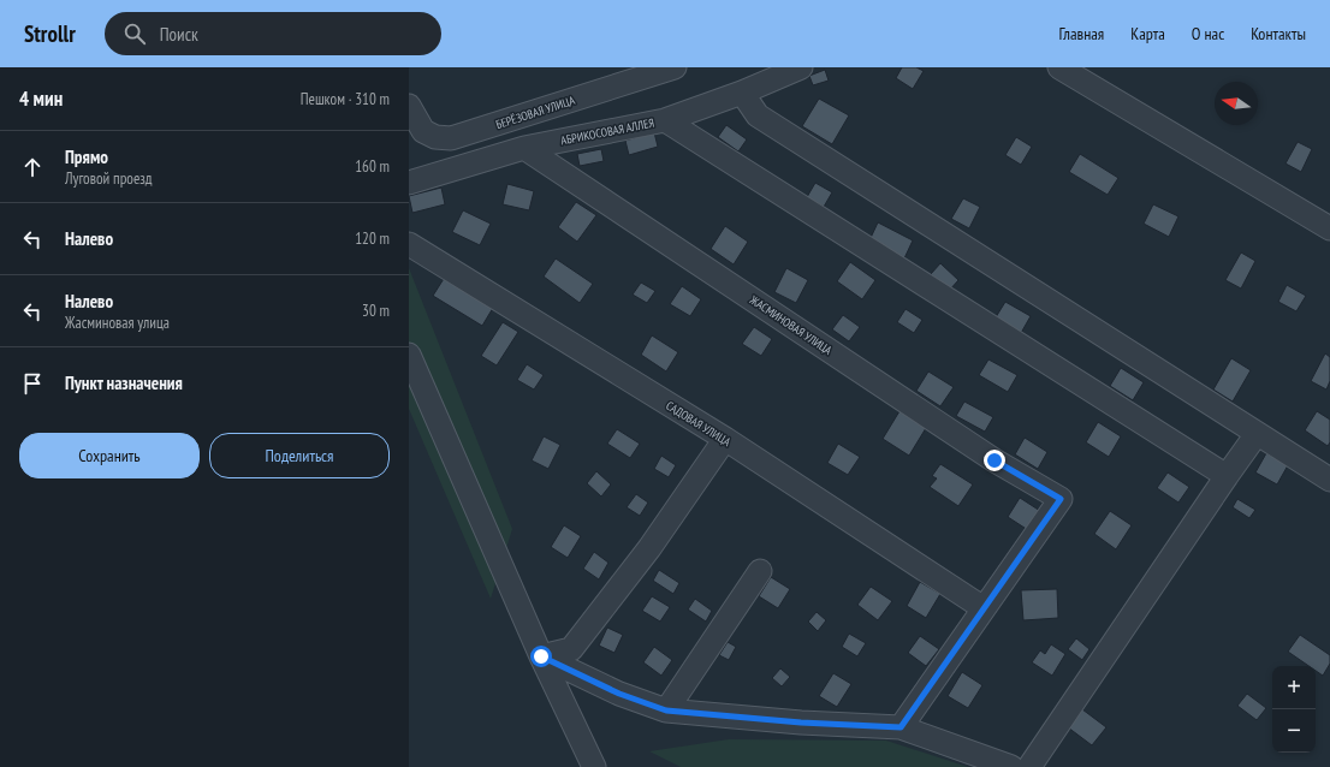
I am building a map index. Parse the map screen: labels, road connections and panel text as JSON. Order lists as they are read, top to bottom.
{
  "streets": {
    "street": [
      "БЕРЁЗОВАЯ УЛИЦА",
      "АБРИКОСОВАЯ АЛЛЕЯ",
      "ЖАСМИНОВАЯ УЛИЦА",
      "САДОВАЯ УЛИЦА"
    ]
  },
  "crossings": [
    ["АБРИКОСОВАЯ АЛЛЕЯ", "ЖАСМИНОВАЯ УЛИЦА"],
    ["ЖАСМИНОВАЯ УЛИЦА", "САДОВАЯ УЛИЦА"]
  ],
  "north": "left",
  "page": {
    "header": "Strollr",
    "search": "Поиск",
    "nav": [
      "Главная",
      "Карта",
      "О нас",
      "Контакты"
    ],
    "heading": ["4 мин", "Пешком · 310 m"],
    "list": [
      ["Прямо", "Луговой проезд", "160 m"],
      ["Налево", "120 m"],
      ["Налево", "Жасминовая улица", "30 m"],
      "Пункт назначения"
    ],
    "buttons": ["Сохранить", "Поделиться"],
    "map_buttons": ["+", "−"]
  }
}
